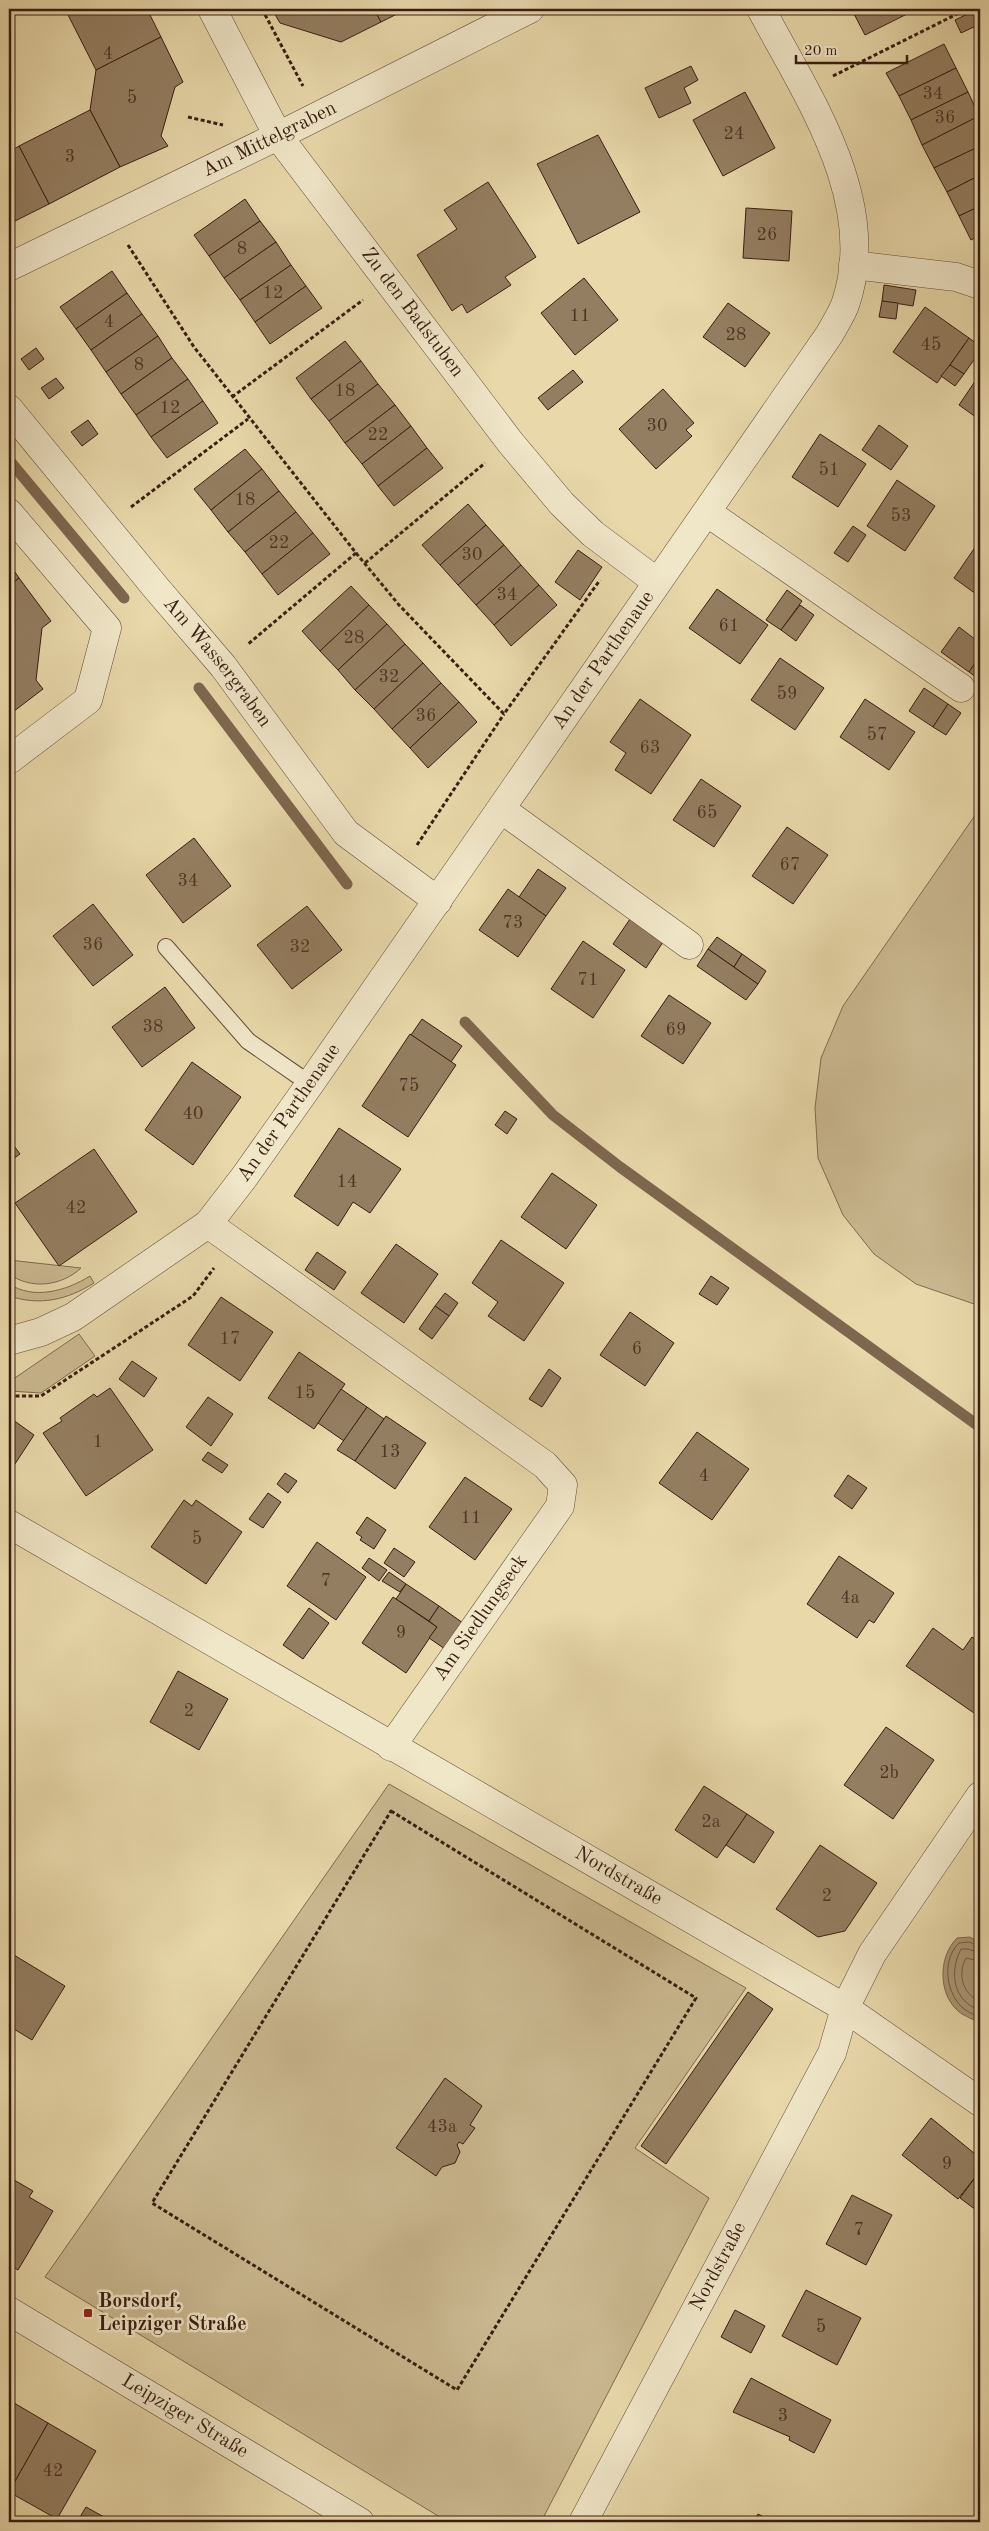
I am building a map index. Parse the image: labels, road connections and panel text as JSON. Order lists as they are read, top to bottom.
{
  "streets": {
    "street": [
      "Am Mittelgraben",
      "Zu den Badstuben",
      "An der Parthenaue",
      "Am Wassergraben",
      "Am Siedlungseck",
      "Nordstraße",
      "Leipziger Straße"
    ]
  },
  "crossings": [
    ["Am Mittelgraben", "Zu den Badstuben"],
    ["Zu den Badstuben", "An der Parthenaue"],
    ["An der Parthenaue", "Am Wassergraben"],
    ["An der Parthenaue", "Am Siedlungseck"],
    ["Am Siedlungseck", "Nordstraße"]
  ],
  "places": {
    "transit": ["Borsdorf, Leipziger Straße"]
  },
  "house_numbers": [
    "4",
    "34",
    "5",
    "36",
    "24",
    "3",
    "26",
    "8",
    "12",
    "11",
    "4",
    "28",
    "45",
    "8",
    "18",
    "12",
    "30",
    "22",
    "51",
    "18",
    "53",
    "22",
    "30",
    "34",
    "61",
    "28",
    "32",
    "59",
    "36",
    "57",
    "63",
    "65",
    "67",
    "34",
    "73",
    "36",
    "32",
    "71",
    "38",
    "69",
    "75",
    "40",
    "14",
    "42",
    "17",
    "6",
    "15",
    "1",
    "13",
    "4",
    "11",
    "5",
    "7",
    "4a",
    "9",
    "2",
    "2b",
    "2a",
    "2",
    "43a",
    "9",
    "7",
    "5",
    "3",
    "42"
  ],
  "scale_bar": "20 m"
}
